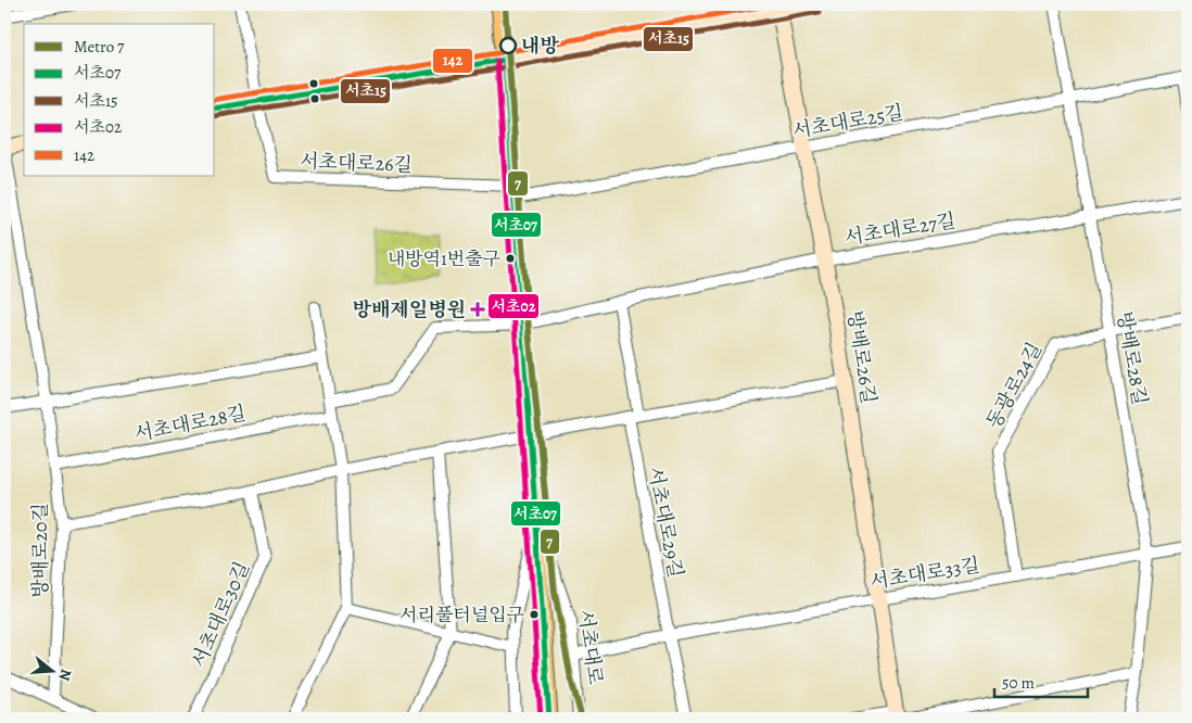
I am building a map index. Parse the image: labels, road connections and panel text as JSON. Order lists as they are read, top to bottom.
{
  "streets": {
    "main road": ["서초대로"],
    "street": [
      "서초대로25길",
      "서초대로26길",
      "서초대로27길",
      "방배로26길",
      "방배로28길",
      "동광로24길",
      "서초대로28길",
      "서초대로29길",
      "방배로20길",
      "서초대로33길",
      "서초대로30길"
    ]
  },
  "crossings": [
    ["서초대로25길", "서초대로26길"],
    ["서초대로25길", "방배로26길"],
    ["서초대로25길", "방배로28길"],
    ["서초대로25길", "서초대로"],
    ["서초대로26길", "서초대로"],
    ["서초대로27길", "방배로26길"],
    ["서초대로27길", "방배로28길"],
    ["서초대로27길", "서초대로"],
    ["방배로26길", "서초대로33길"],
    ["방배로28길", "동광로24길"],
    ["방배로28길", "서초대로33길"],
    ["동광로24길", "서초대로33길"],
    ["서초대로28길", "방배로20길"],
    ["서초대로29길", "서초대로33길"],
    ["서초대로33길", "서초대로"]
  ],
  "places": {
    "other": ["내방", "내방역1번출구", "서리풀터널입구"],
    "health": ["방배제일병원"]
  },
  "lines": [
    "metro line 7",
    "transit line 142",
    "transit line 서초15",
    "transit line 서초07",
    "transit line 서초02"
  ],
  "legend": [
    "Metro 7",
    "서초07",
    "서초15",
    "서초02",
    "142"
  ],
  "scale_bar": "50 m",
  "north": "right"
}
